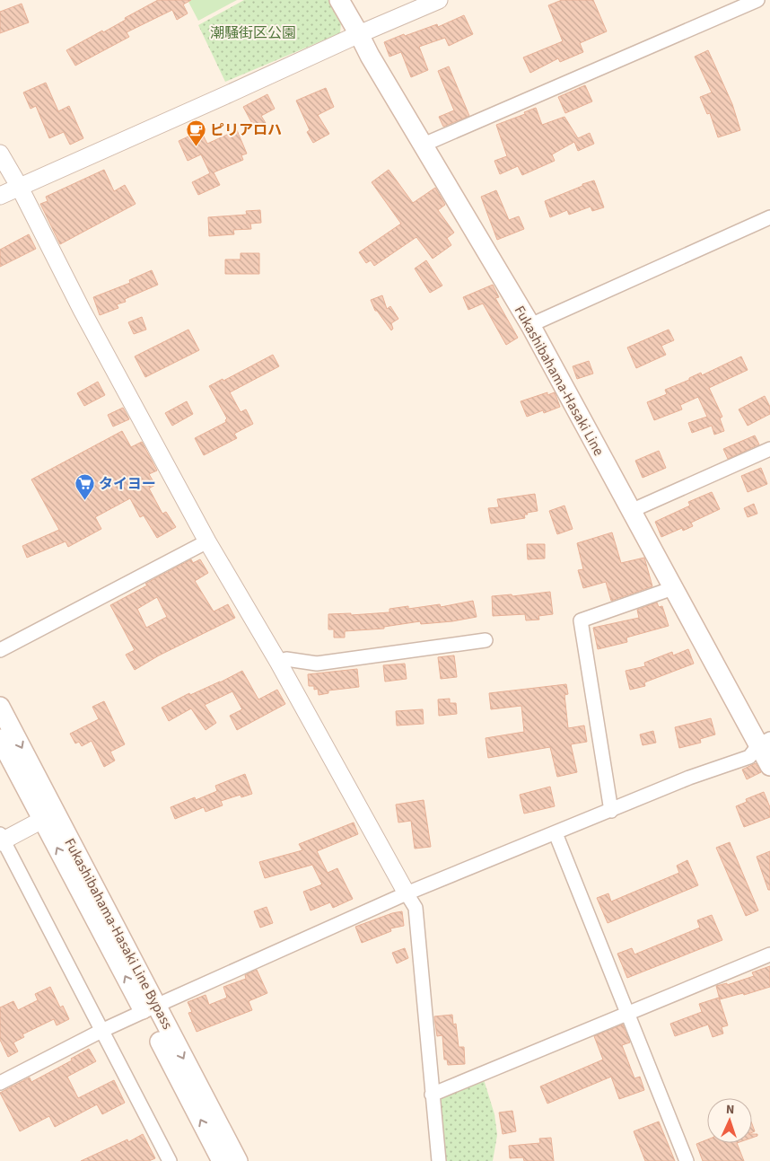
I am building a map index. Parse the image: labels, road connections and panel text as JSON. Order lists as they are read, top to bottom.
{
  "streets": {
    "main road": ["Fukashibahama-Hasaki Line", "Fukashibahama-Hasaki Line Bypass"]
  },
  "parks": ["潮騒街区公園"],
  "places": {
    "cafe": ["ピリアロハ"],
    "supermarket": ["タイヨー"]
  },
  "north": "top"
}
